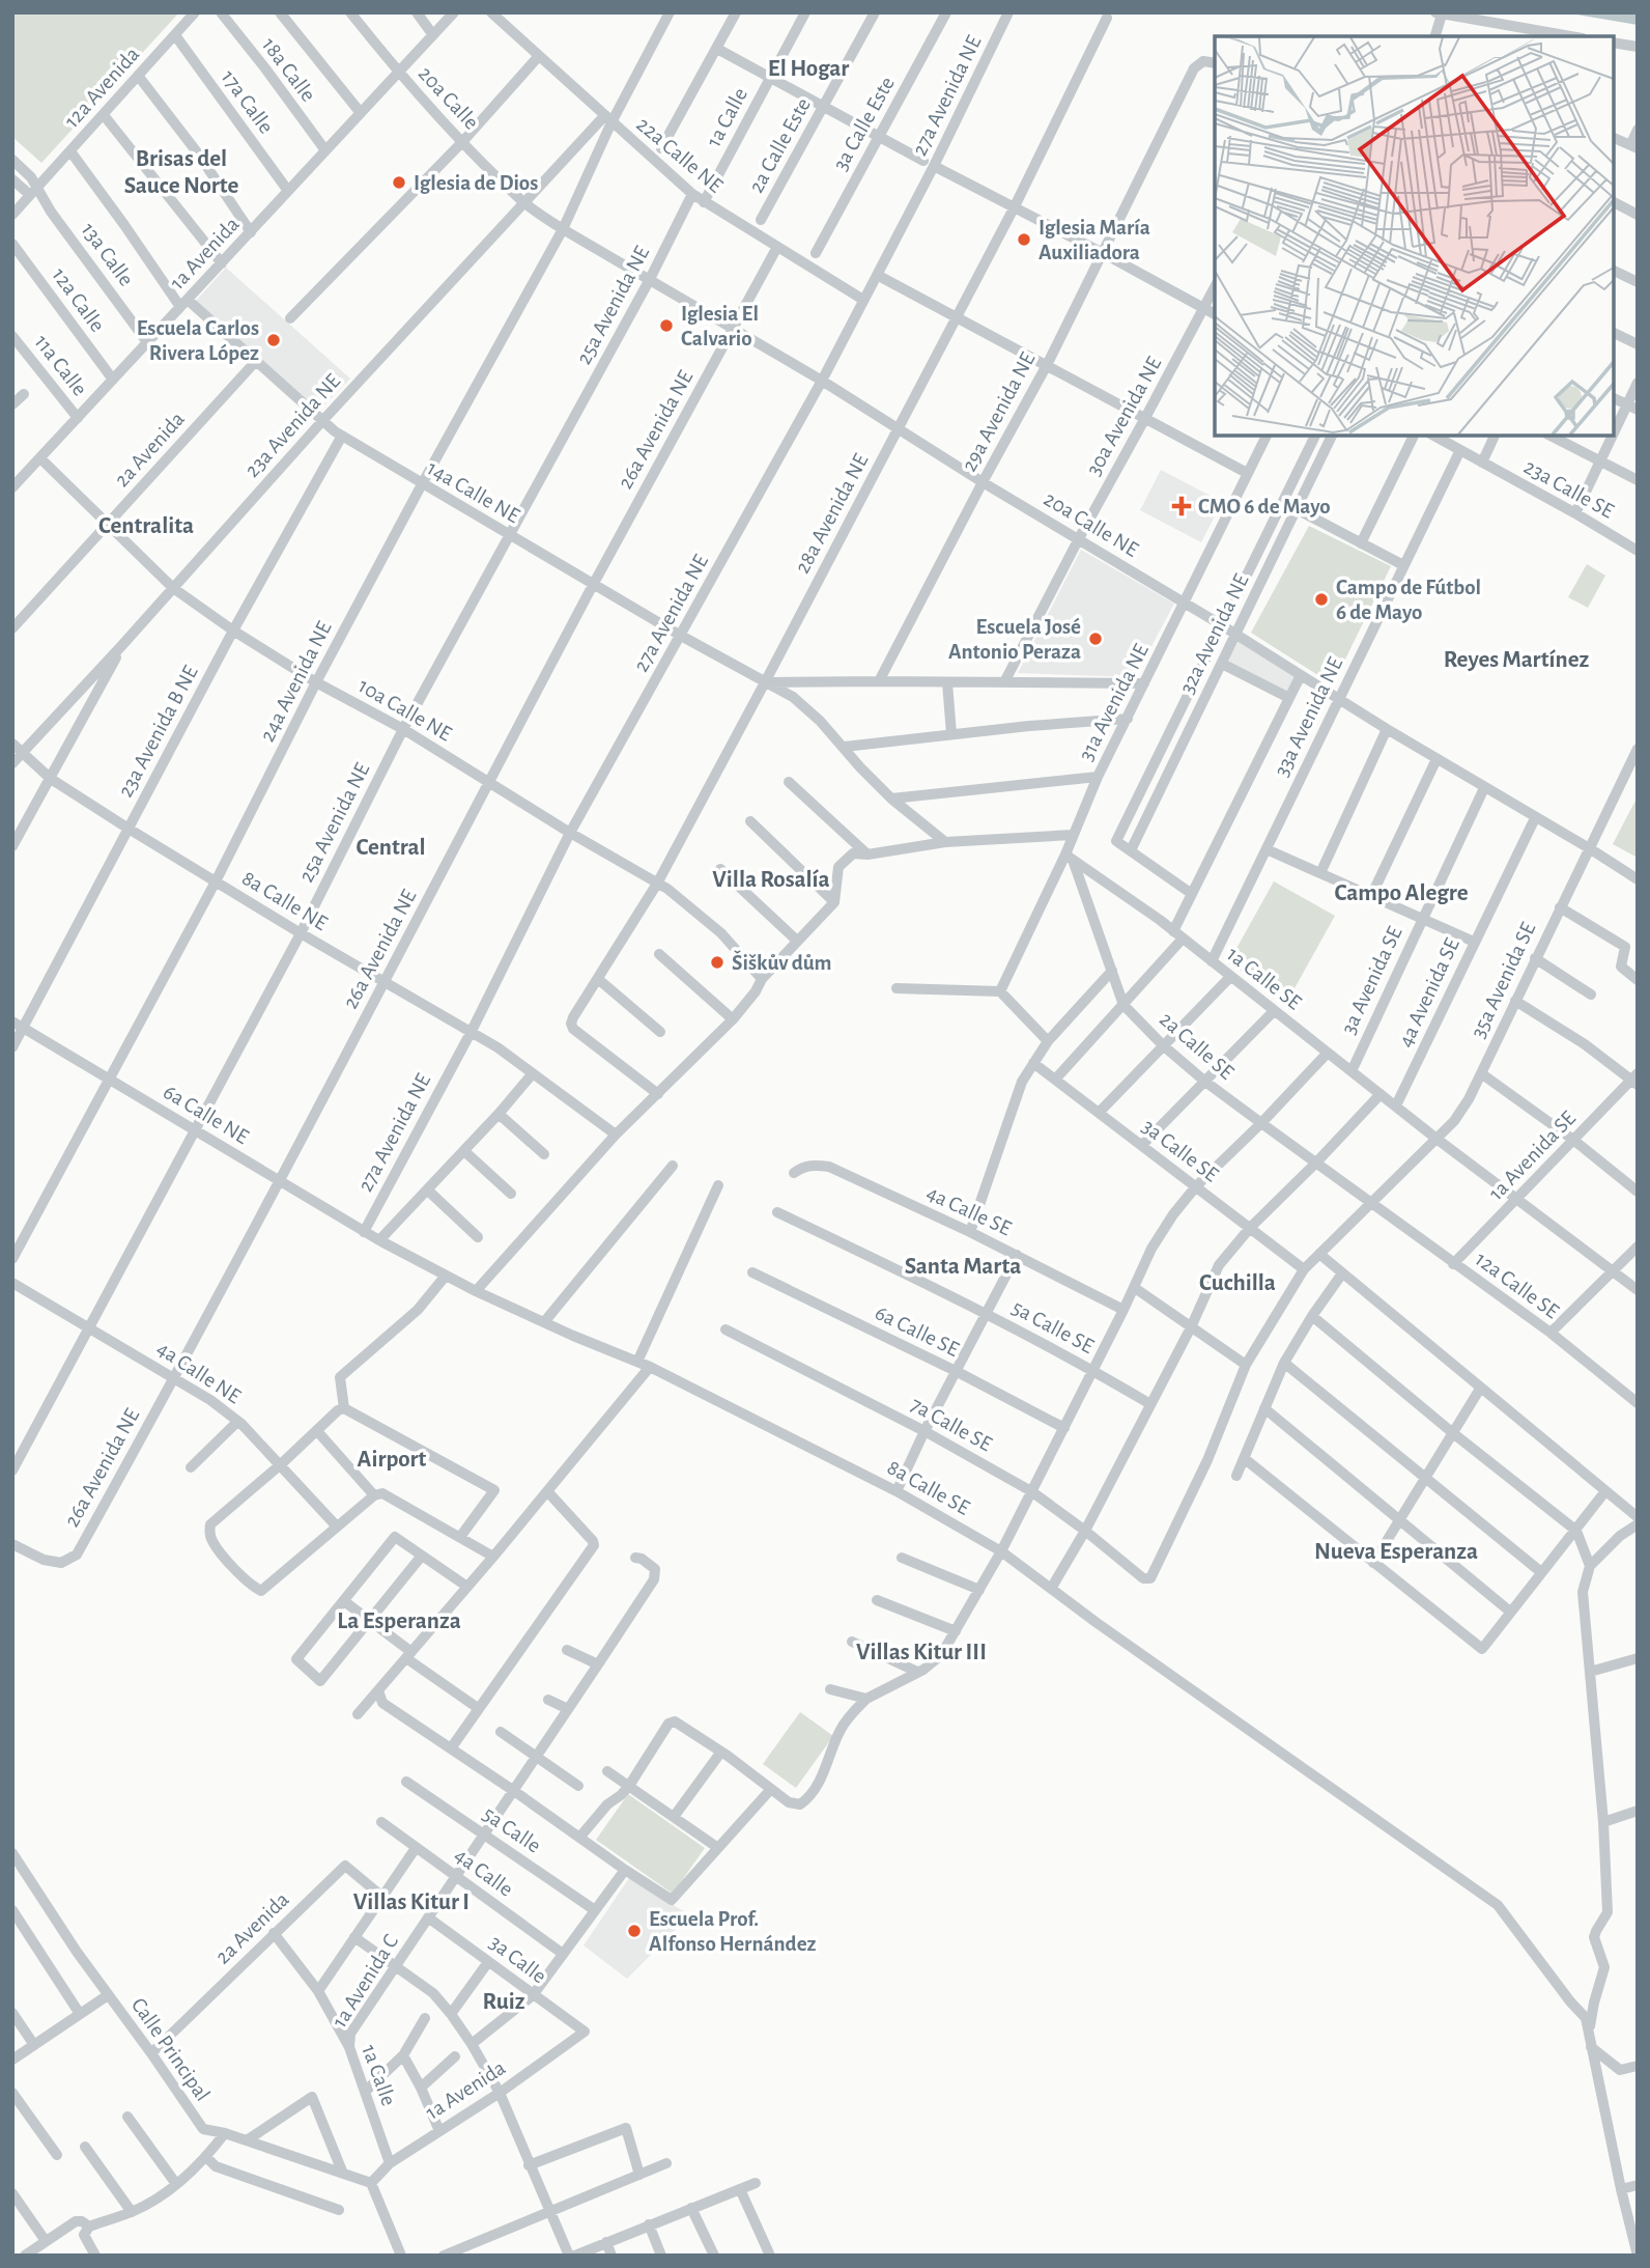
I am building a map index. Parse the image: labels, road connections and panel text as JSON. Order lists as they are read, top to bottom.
{
  "streets": {
    "street": [
      "18a Calle",
      "12a Avenida",
      "27a Avenida NE",
      "20a Calle",
      "17a Calle",
      "1a Calle",
      "3a Calle Este",
      "2a Calle Este",
      "22a Calle NE",
      "1a Avenida",
      "13a Calle",
      "12a Calle",
      "25a Avenida NE",
      "11a Calle",
      "29a Avenida NE",
      "30a Avenida NE",
      "23a Avenida NE",
      "26a Avenida NE",
      "2a Avenida",
      "23a Calle SE",
      "14a Calle NE",
      "28a Avenida NE",
      "20a Calle NE",
      "32a Avenida NE",
      "24a Avenida NE",
      "31a Avenida NE",
      "10a Calle NE",
      "33a Avenida NE",
      "23a Avenida B NE",
      "8a Calle NE",
      "1a Calle SE",
      "3a Avenida SE",
      "35a Avenida SE",
      "4a Avenida SE",
      "2a Calle SE",
      "6a Calle NE",
      "3a Calle SE",
      "1a Avenida SE",
      "4a Calle SE",
      "12a Calle SE",
      "5a Calle SE",
      "6a Calle SE",
      "4a Calle NE",
      "7a Calle SE",
      "8a Calle SE",
      "5a Calle",
      "4a Calle",
      "3a Calle",
      "1a Avenida C",
      "Calle Principal"
    ]
  },
  "crossings": [
    ["18a Calle", "1a Avenida"],
    ["12a Avenida", "17a Calle"],
    ["12a Avenida", "13a Calle"],
    ["12a Avenida", "14a Calle NE"],
    ["27a Avenida NE", "22a Calle NE"],
    ["27a Avenida NE", "14a Calle NE"],
    ["27a Avenida NE", "20a Calle NE"],
    ["27a Avenida NE", "10a Calle NE"],
    ["27a Avenida NE", "8a Calle NE"],
    ["27a Avenida NE", "6a Calle NE"],
    ["20a Calle", "1a Avenida"],
    ["20a Calle", "23a Avenida NE"],
    ["20a Calle", "20a Calle NE"],
    ["17a Calle", "1a Avenida"],
    ["1a Calle", "22a Calle NE"],
    ["1a Calle", "1a Avenida"],
    ["1a Calle", "2a Avenida"],
    ["1a Calle", "1a Avenida C"],
    ["22a Calle NE", "25a Avenida NE"],
    ["22a Calle NE", "23a Avenida NE"],
    ["22a Calle NE", "26a Avenida NE"],
    ["22a Calle NE", "24a Avenida NE"],
    ["1a Avenida", "13a Calle"],
    ["1a Avenida", "12a Calle"],
    ["1a Avenida", "11a Calle"],
    ["1a Avenida", "14a Calle NE"],
    ["1a Avenida", "10a Calle NE"],
    ["1a Avenida", "3a Calle"],
    ["1a Avenida", "Calle Principal"],
    ["25a Avenida NE", "14a Calle NE"],
    ["25a Avenida NE", "20a Calle NE"],
    ["25a Avenida NE", "10a Calle NE"],
    ["25a Avenida NE", "8a Calle NE"],
    ["25a Avenida NE", "6a Calle NE"],
    ["25a Avenida NE", "4a Calle NE"],
    ["29a Avenida NE", "20a Calle NE"],
    ["30a Avenida NE", "20a Calle NE"],
    ["23a Avenida NE", "14a Calle NE"],
    ["23a Avenida NE", "20a Calle NE"],
    ["23a Avenida NE", "24a Avenida NE"],
    ["23a Avenida NE", "10a Calle NE"],
    ["23a Avenida NE", "8a Calle NE"],
    ["26a Avenida NE", "14a Calle NE"],
    ["26a Avenida NE", "20a Calle NE"],
    ["26a Avenida NE", "10a Calle NE"],
    ["26a Avenida NE", "8a Calle NE"],
    ["26a Avenida NE", "6a Calle NE"],
    ["26a Avenida NE", "4a Calle NE"],
    ["2a Avenida", "14a Calle NE"],
    ["2a Avenida", "10a Calle NE"],
    ["2a Avenida", "Calle Principal"],
    ["23a Calle SE", "33a Avenida NE"],
    ["14a Calle NE", "28a Avenida NE"],
    ["14a Calle NE", "24a Avenida NE"],
    ["14a Calle NE", "23a Avenida B NE"],
    ["28a Avenida NE", "20a Calle NE"],
    ["28a Avenida NE", "10a Calle NE"],
    ["20a Calle NE", "32a Avenida NE"],
    ["20a Calle NE", "24a Avenida NE"],
    ["20a Calle NE", "31a Avenida NE"],
    ["20a Calle NE", "33a Avenida NE"],
    ["20a Calle NE", "3a Avenida SE"],
    ["20a Calle NE", "35a Avenida SE"],
    ["20a Calle NE", "4a Avenida SE"],
    ["24a Avenida NE", "10a Calle NE"],
    ["24a Avenida NE", "8a Calle NE"],
    ["24a Avenida NE", "6a Calle NE"],
    ["31a Avenida NE", "1a Calle SE"],
    ["31a Avenida NE", "2a Calle SE"],
    ["10a Calle NE", "23a Avenida B NE"],
    ["33a Avenida NE", "1a Calle SE"],
    ["23a Avenida B NE", "8a Calle NE"],
    ["23a Avenida B NE", "6a Calle NE"],
    ["1a Calle SE", "3a Avenida SE"],
    ["1a Calle SE", "35a Avenida SE"],
    ["1a Calle SE", "4a Avenida SE"],
    ["1a Calle SE", "2a Calle SE"],
    ["1a Calle SE", "1a Avenida SE"],
    ["35a Avenida SE", "2a Calle SE"],
    ["35a Avenida SE", "3a Calle SE"],
    ["35a Avenida SE", "12a Calle SE"],
    ["35a Avenida SE", "7a Calle SE"],
    ["2a Calle SE", "12a Calle SE"],
    ["6a Calle NE", "8a Calle SE"],
    ["1a Avenida SE", "12a Calle SE"],
    ["5a Calle", "1a Avenida C"],
    ["4a Calle", "1a Avenida C"],
    ["3a Calle", "1a Avenida C"]
  ],
  "districts": [
    "El Hogar",
    "Brisas del Sauce Norte",
    "Centralita",
    "Reyes Martínez",
    "Central",
    "Villa Rosalía",
    "Campo Alegre",
    "Santa Marta",
    "Cuchilla",
    "Airport",
    "Nueva Esperanza",
    "La Esperanza",
    "Villas Kitur III",
    "Villas Kitur I",
    "Ruiz"
  ],
  "places": {
    "other": [
      "Iglesia de Dios",
      "Iglesia María Auxiliadora",
      "Iglesia El Calvario",
      "Escuela Carlos Rivera López",
      "Campo de Fútbol 6 de Mayo",
      "Escuela José Antonio Peraza",
      "Šiškův dům",
      "Escuela Prof. Alfonso Hernández"
    ],
    "health": ["CMO 6 de Mayo"]
  }
}
